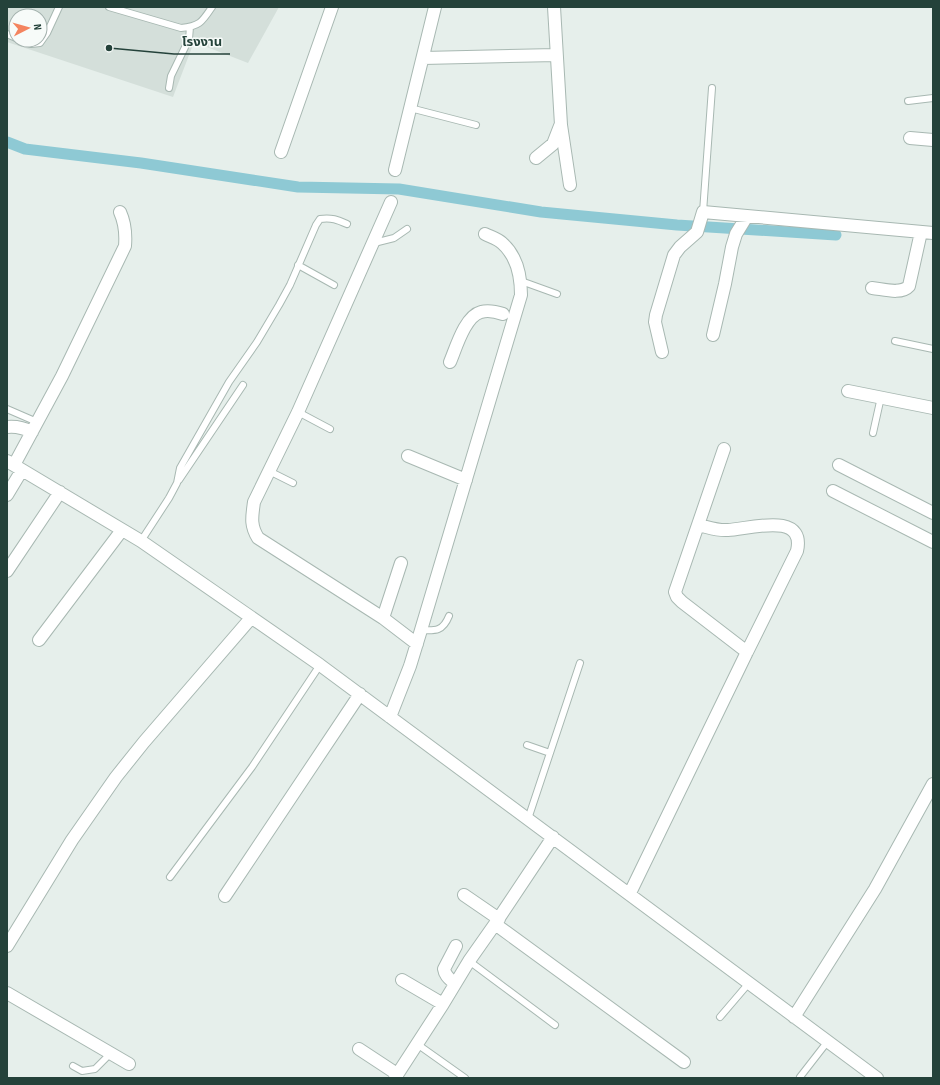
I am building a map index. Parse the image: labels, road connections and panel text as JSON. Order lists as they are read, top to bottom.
{
  "places": ["โรงงาน"],
  "north": "right"
}
